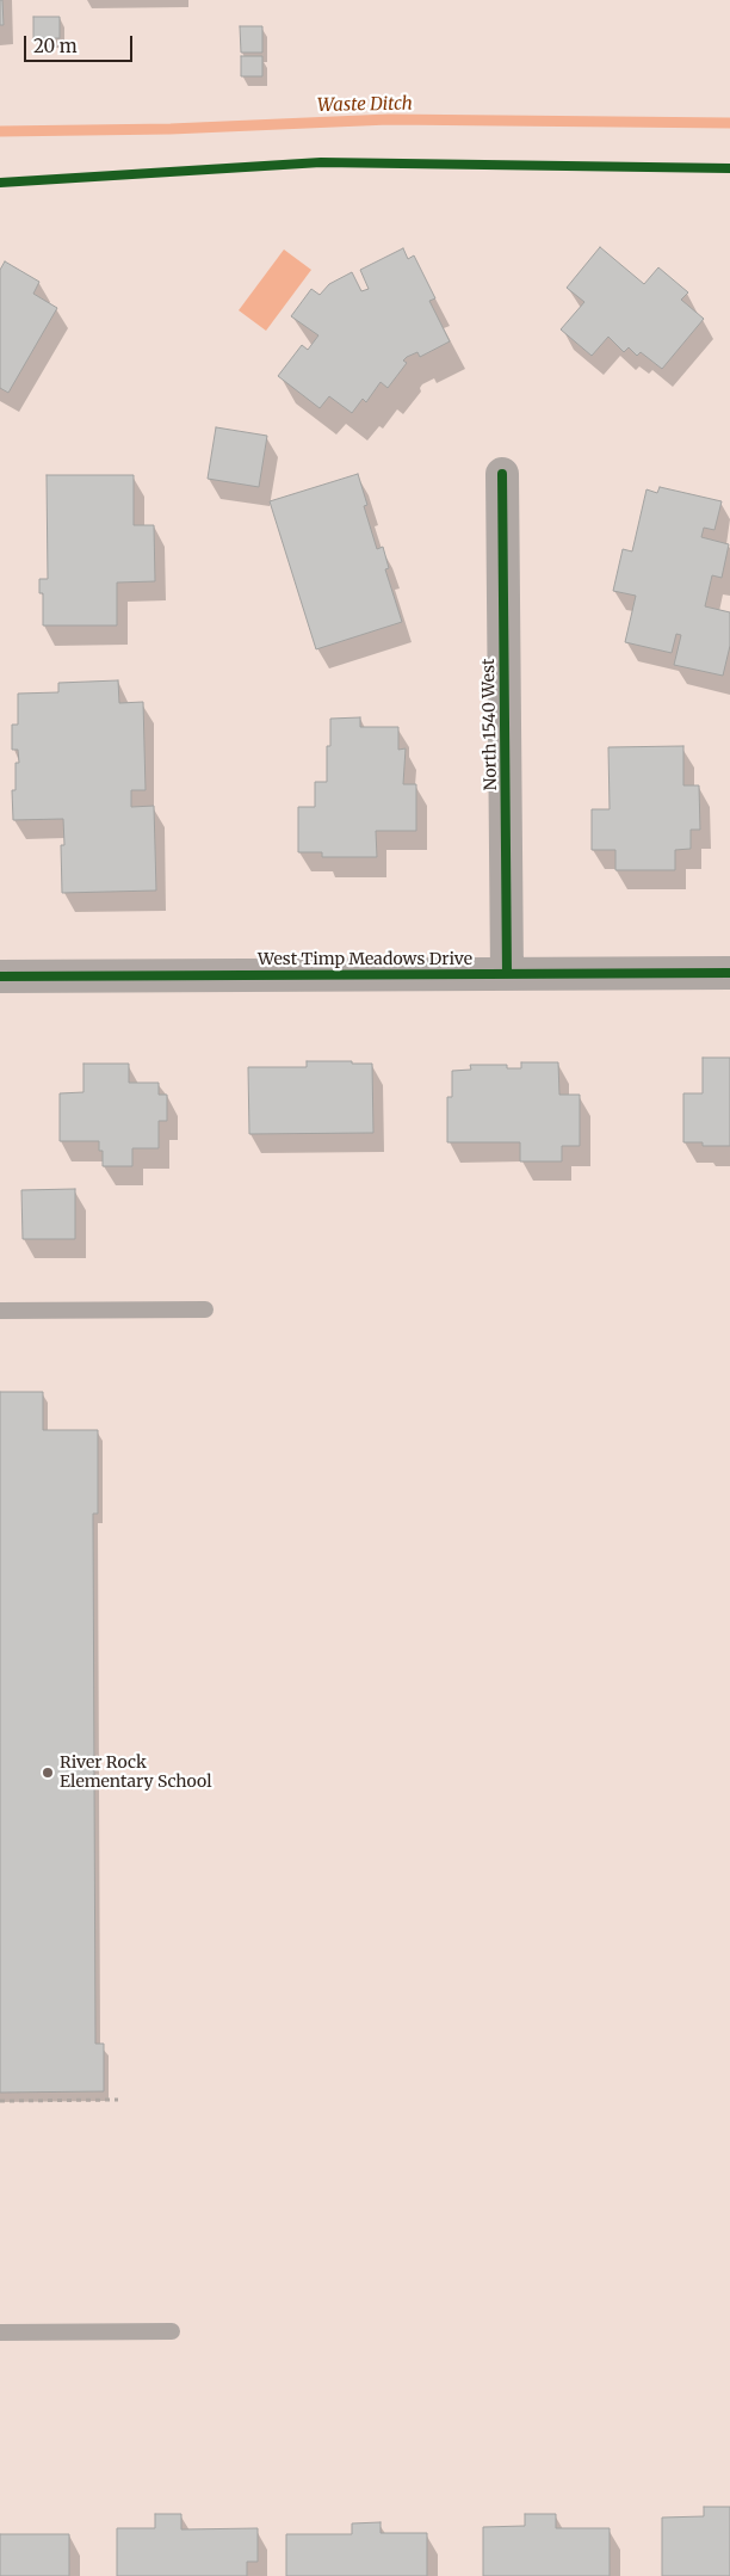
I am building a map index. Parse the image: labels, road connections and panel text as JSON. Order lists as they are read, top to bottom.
{
  "streets": {
    "street": ["North 1540 West", "West Timp Meadows Drive"]
  },
  "crossings": [
    ["North 1540 West", "West Timp Meadows Drive"]
  ],
  "water": ["Waste Ditch"],
  "places": ["River Rock Elementary School"],
  "scale_bar": "20 m"
}
